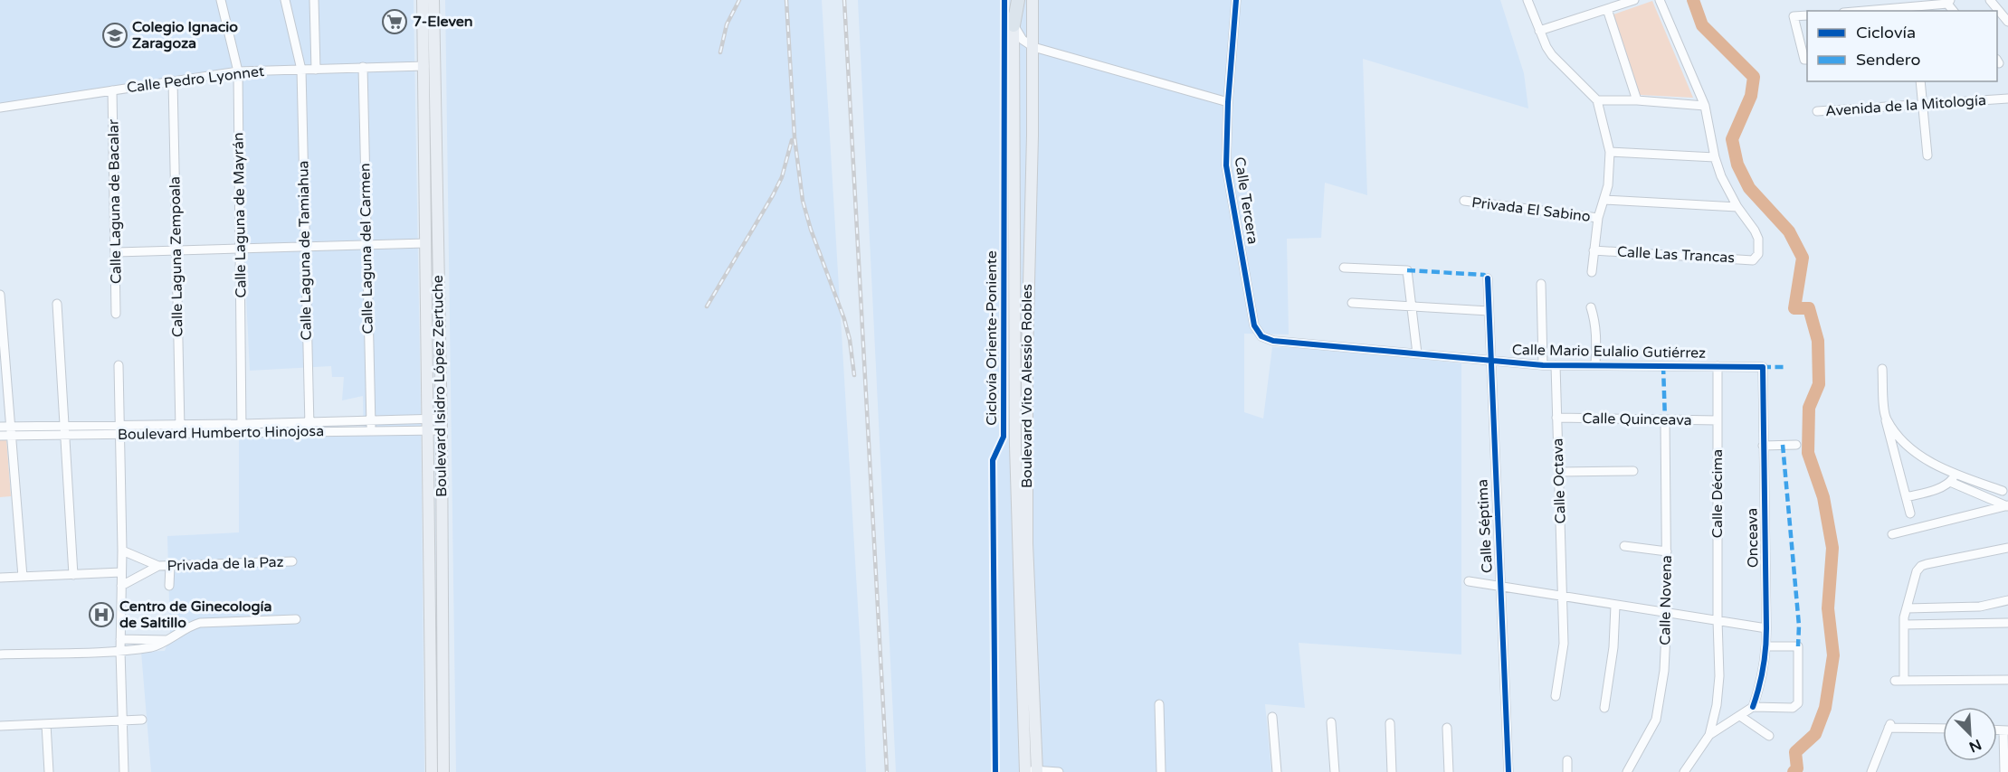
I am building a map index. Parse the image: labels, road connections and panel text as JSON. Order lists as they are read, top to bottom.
{
  "streets": {
    "main road": ["Boulevard Isidro López Zertuche", "Boulevard Vito Alessio Robles"],
    "street": [
      "Calle Pedro Lyonnet",
      "Avenida de la Mitología",
      "Calle Tercera",
      "Calle Laguna de Bacalar",
      "Privada El Sabino",
      "Calle Laguna de Mayrán",
      "Calle Laguna del Carmen",
      "Calle Laguna de Tamiahua",
      "Calle Las Trancas",
      "Calle Laguna Zempoala",
      "Calle Mario Eulalio Gutiérrez",
      "Calle Quinceava",
      "Boulevard Humberto Hinojosa",
      "Calle Octava",
      "Calle Décima",
      "Calle Séptima",
      "Onceava",
      "Privada de la Paz",
      "Calle Novena"
    ],
    "cycle path": ["Ciclovía Oriente-Poniente"]
  },
  "crossings": [
    ["Calle Pedro Lyonnet", "Calle Laguna de Bacalar"],
    ["Calle Pedro Lyonnet", "Calle Laguna de Mayrán"],
    ["Calle Pedro Lyonnet", "Calle Laguna del Carmen"],
    ["Calle Pedro Lyonnet", "Calle Laguna de Tamiahua"],
    ["Calle Pedro Lyonnet", "Calle Laguna Zempoala"],
    ["Calle Pedro Lyonnet", "Boulevard Isidro López Zertuche"],
    ["Calle Tercera", "Calle Mario Eulalio Gutiérrez"],
    ["Calle Laguna de Mayrán", "Boulevard Humberto Hinojosa"],
    ["Calle Laguna del Carmen", "Boulevard Humberto Hinojosa"],
    ["Calle Laguna de Tamiahua", "Boulevard Humberto Hinojosa"],
    ["Calle Laguna Zempoala", "Boulevard Humberto Hinojosa"],
    ["Calle Mario Eulalio Gutiérrez", "Calle Octava"],
    ["Calle Mario Eulalio Gutiérrez", "Calle Décima"],
    ["Calle Mario Eulalio Gutiérrez", "Calle Séptima"],
    ["Calle Mario Eulalio Gutiérrez", "Onceava"],
    ["Boulevard Isidro López Zertuche", "Boulevard Humberto Hinojosa"],
    ["Calle Quinceava", "Calle Octava"],
    ["Calle Quinceava", "Calle Décima"],
    ["Calle Quinceava", "Calle Novena"]
  ],
  "places": {
    "supermarket": ["7-Eleven"],
    "school or university": ["Colegio Ignacio Zaragoza"],
    "hospital": ["Centro de Ginecología de Saltillo"]
  },
  "legend": ["Ciclovía", "Sendero"],
  "north": "bottom right"
}
